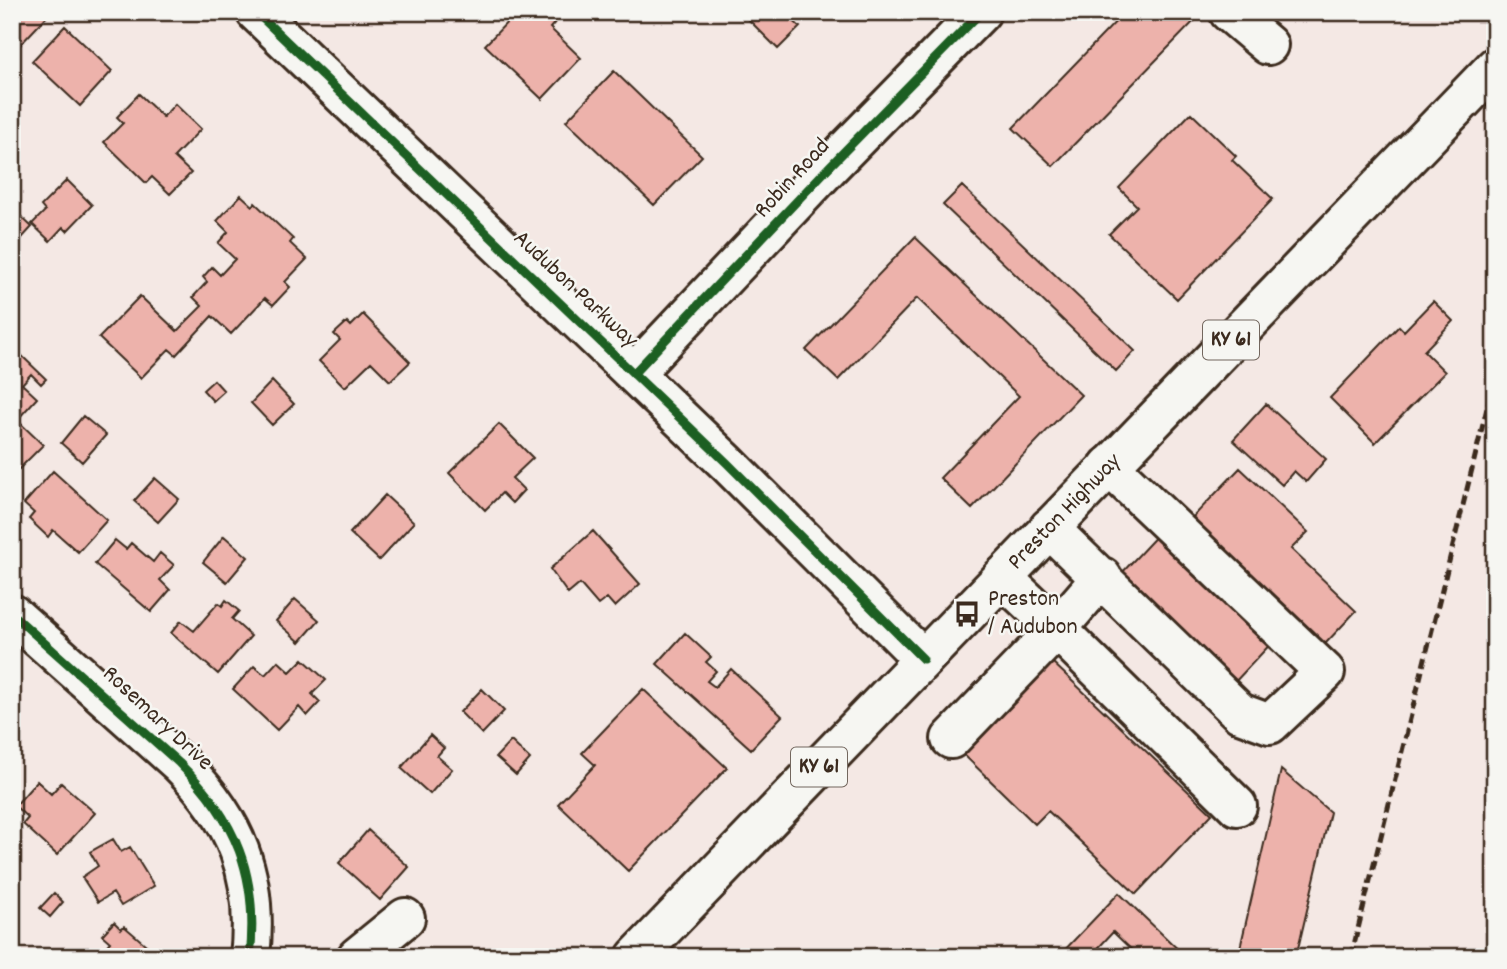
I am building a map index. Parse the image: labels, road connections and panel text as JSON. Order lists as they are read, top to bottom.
{
  "streets": {
    "street": [
      "Robin Road",
      "Audubon Parkway",
      "KY 61",
      "Preston Highway",
      "Rosemary Drive"
    ]
  },
  "crossings": [
    ["Robin Road", "Audubon Parkway"],
    ["Audubon Parkway", "Preston Highway"]
  ],
  "places": {
    "bus stop": ["Preston / Audubon"]
  }
}
